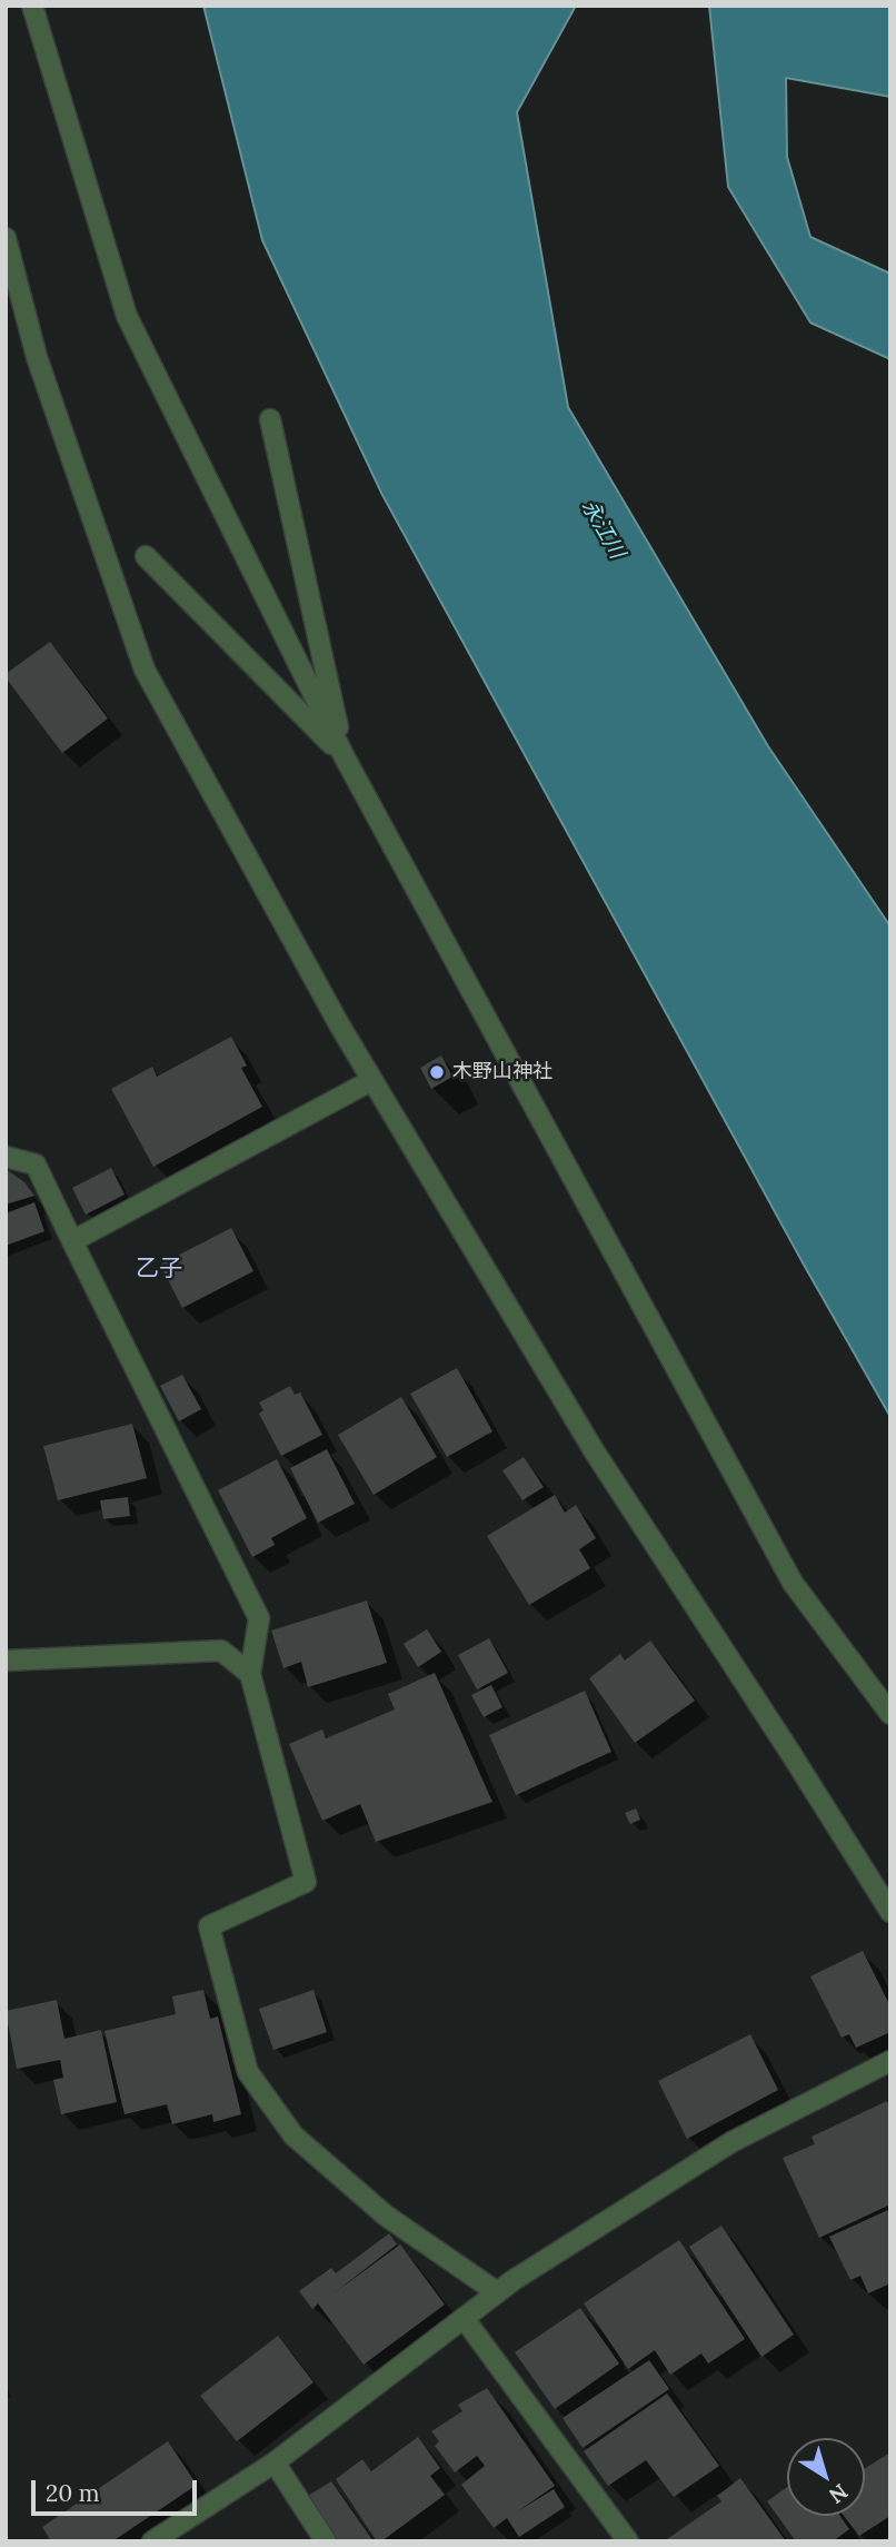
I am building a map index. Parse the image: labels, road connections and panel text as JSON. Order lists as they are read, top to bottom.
{
  "districts": ["乙子"],
  "water": ["永江川"],
  "places": ["木野山神社"],
  "scale_bar": "20 m",
  "north": "bottom right"
}
